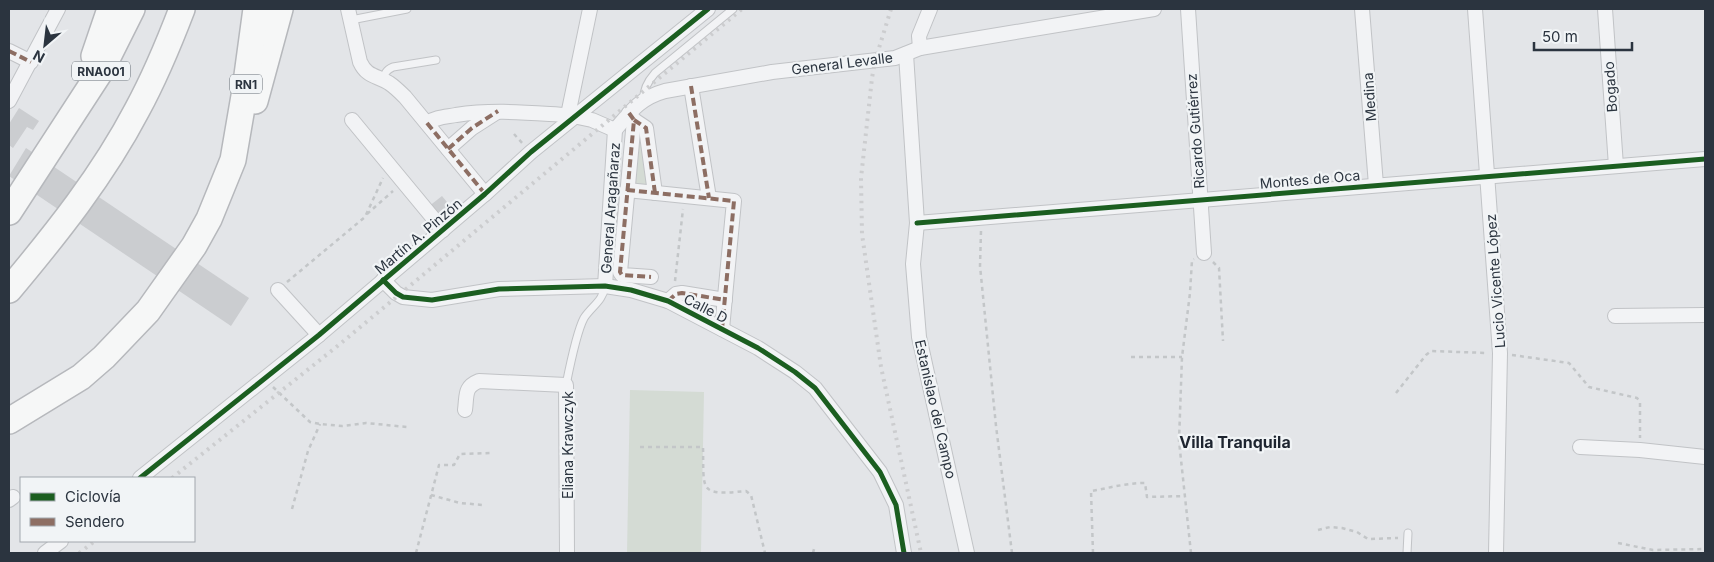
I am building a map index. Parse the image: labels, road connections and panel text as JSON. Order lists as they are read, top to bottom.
{
  "streets": {
    "highway": ["RNA001", "RN1"],
    "street": [
      "General Levalle",
      "Bogado",
      "Medina",
      "Ricardo Gutiérrez",
      "Montes de Oca",
      "General Aragañaraz",
      "Martín A. Pinzón",
      "Lucio Vicente López",
      "Calle D",
      "Estanislao del Campo",
      "Eliana Krawczyk"
    ]
  },
  "crossings": [
    ["General Levalle", "General Aragañaraz"],
    ["General Levalle", "Estanislao del Campo"],
    ["Bogado", "Montes de Oca"],
    ["Medina", "Montes de Oca"],
    ["Ricardo Gutiérrez", "Montes de Oca"],
    ["Montes de Oca", "Lucio Vicente López"],
    ["Montes de Oca", "Estanislao del Campo"],
    ["General Aragañaraz", "Calle D"],
    ["General Aragañaraz", "Eliana Krawczyk"],
    ["Martín A. Pinzón", "Calle D"],
    ["Calle D", "Eliana Krawczyk"]
  ],
  "districts": ["Villa Tranquila"],
  "legend": ["Ciclovía", "Sendero"],
  "scale_bar": "50 m",
  "north": "bottom left"
}
